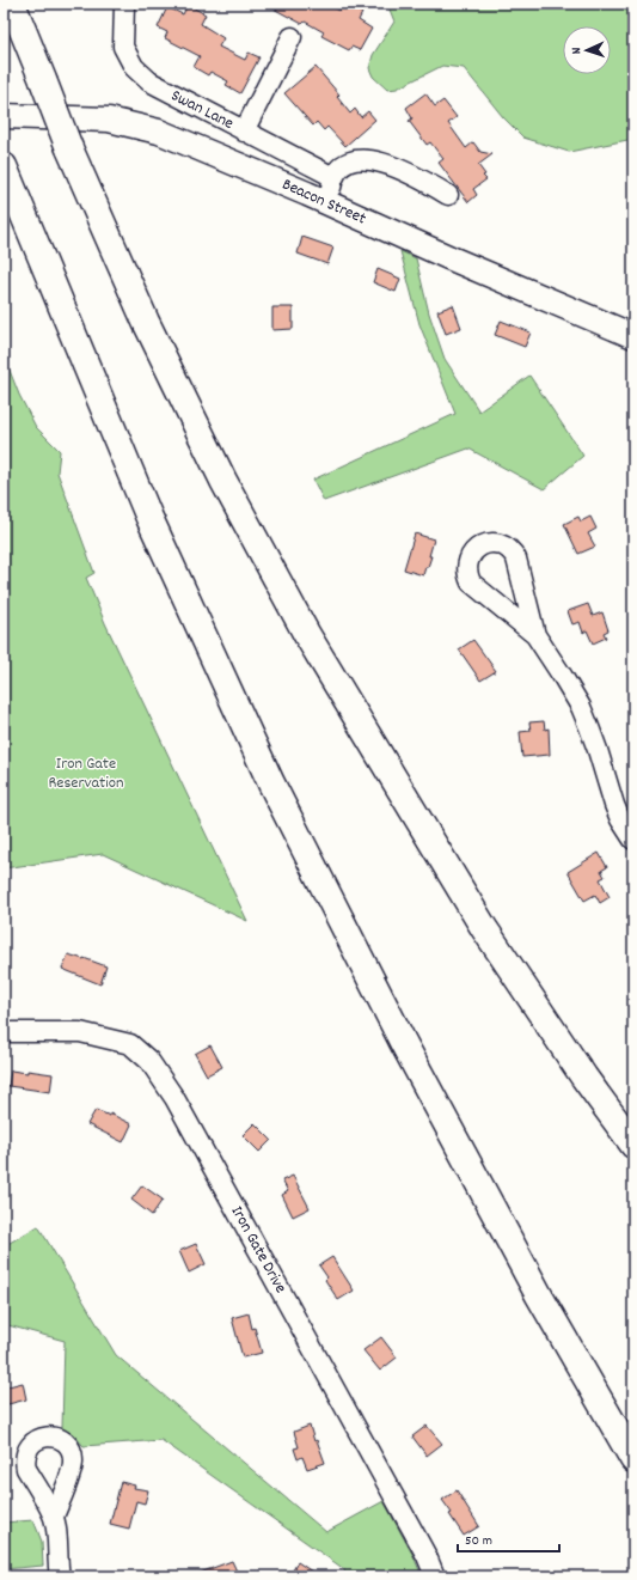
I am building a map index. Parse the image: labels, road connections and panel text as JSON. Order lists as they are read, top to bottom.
{
  "streets": {
    "main road": ["Beacon Street"],
    "street": ["Swan Lane", "Iron Gate Drive"]
  },
  "parks": ["Iron Gate Reservation"],
  "scale_bar": "50 m",
  "north": "left"
}
